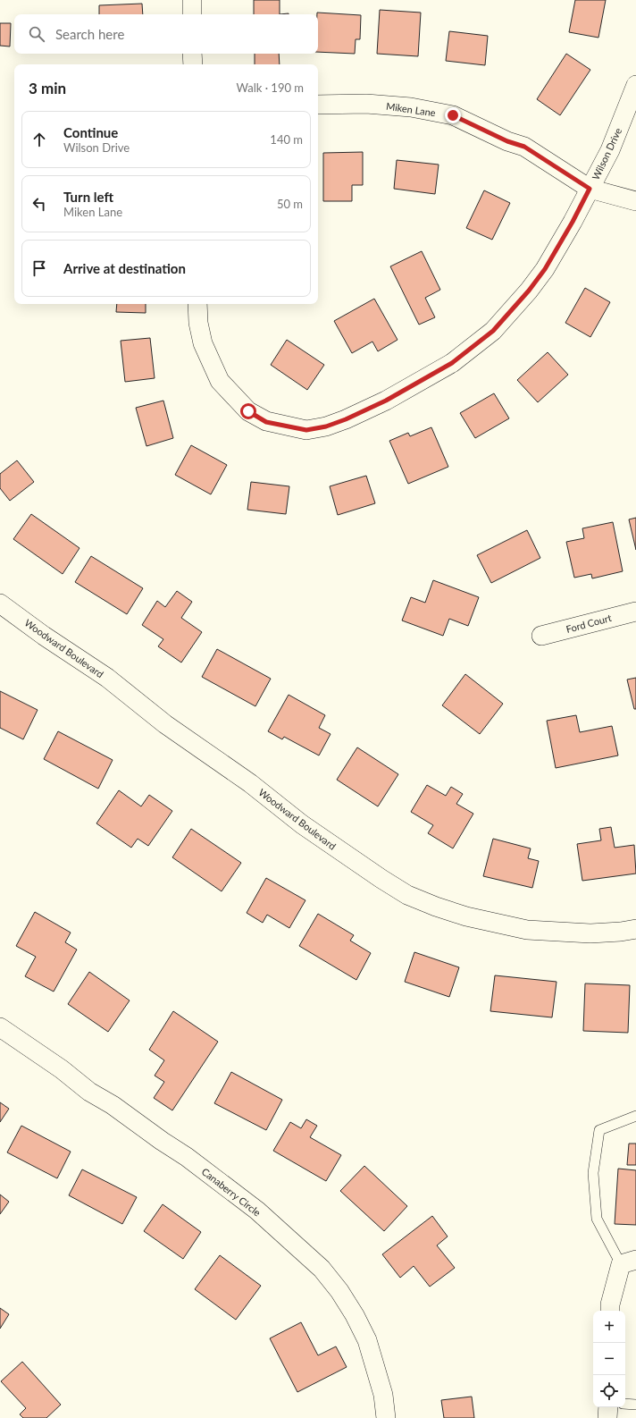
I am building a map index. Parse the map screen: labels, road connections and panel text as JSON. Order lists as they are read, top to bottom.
{
  "streets": {
    "street": [
      "Miken Lane",
      "Wilson Drive",
      "Ford Court",
      "Woodward Boulevard",
      "Canaberry Circle"
    ]
  },
  "crossings": [
    ["Miken Lane", "Wilson Drive"]
  ],
  "page": {
    "search": "Search here",
    "heading": ["3 min", "Walk · 190 m"],
    "list": [
      ["Continue", "Wilson Drive", "140 m"],
      ["Turn left", "Miken Lane", "50 m"],
      "Arrive at destination"
    ],
    "map_buttons": ["+", "−"]
  }
}
